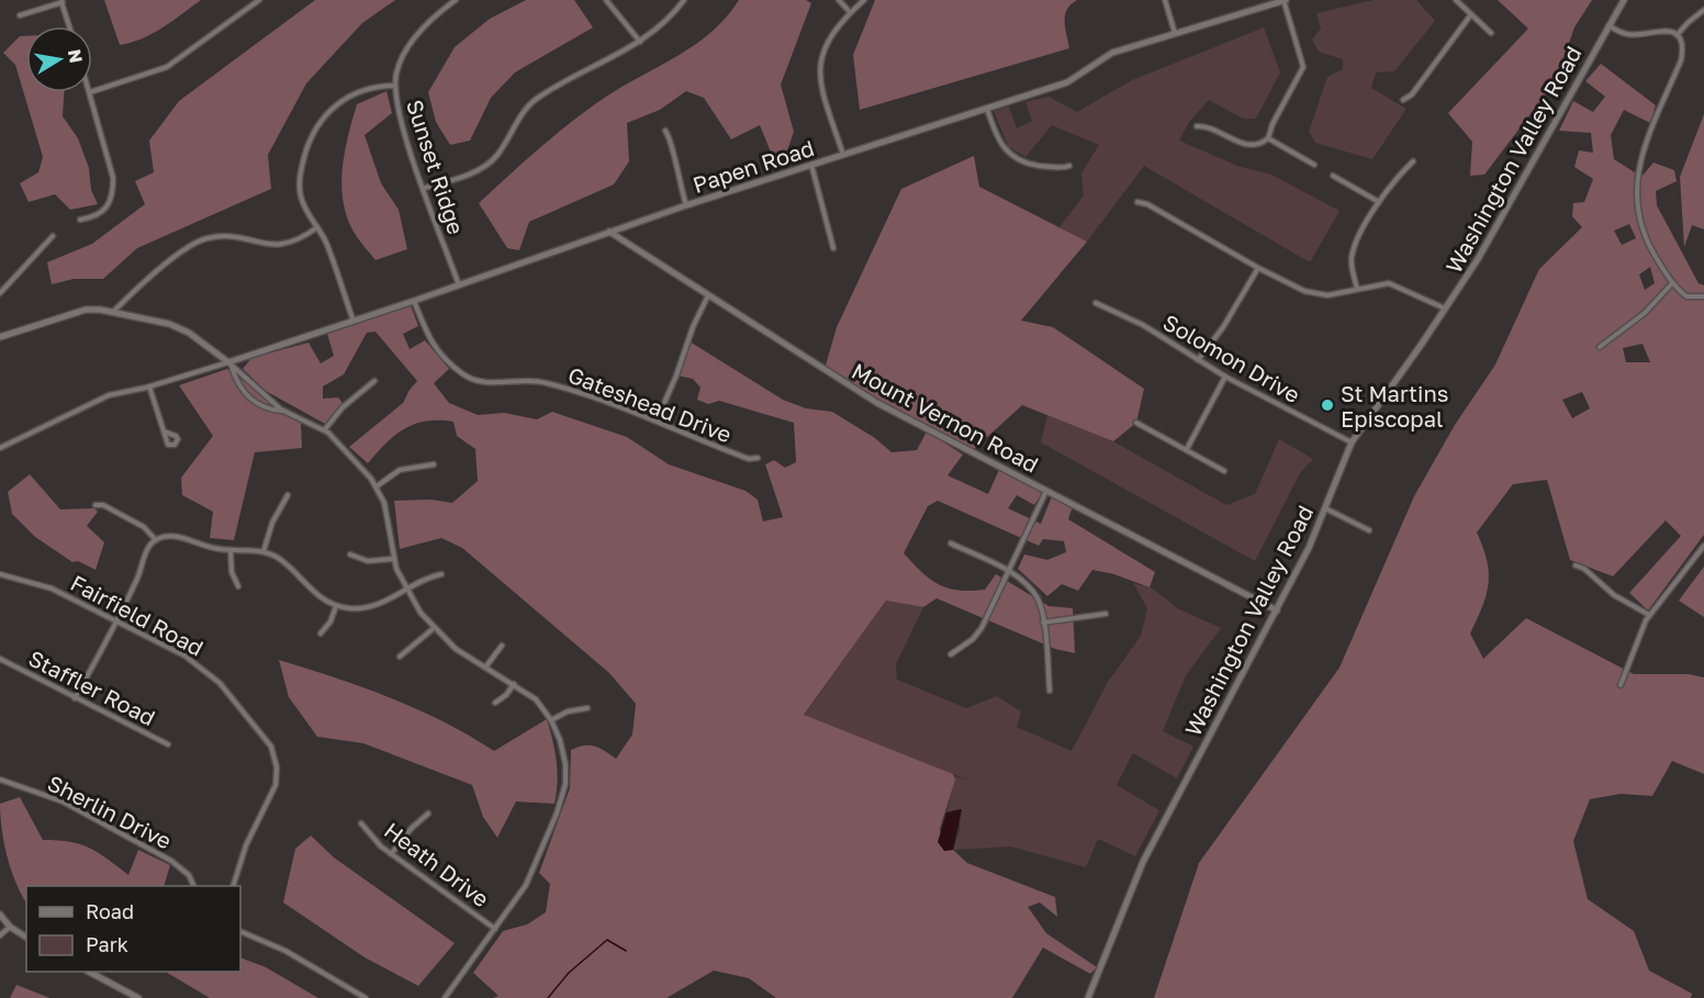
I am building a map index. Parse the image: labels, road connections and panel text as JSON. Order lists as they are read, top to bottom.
{
  "streets": {
    "street": [
      "Washington Valley Road",
      "Papen Road",
      "Sunset Ridge",
      "Solomon Drive",
      "Gateshead Drive",
      "Mount Vernon Road",
      "Fairfield Road",
      "Staffler Road",
      "Sherlin Drive",
      "Heath Drive"
    ]
  },
  "crossings": [
    ["Washington Valley Road", "Solomon Drive"],
    ["Washington Valley Road", "Mount Vernon Road"],
    ["Papen Road", "Sunset Ridge"],
    ["Papen Road", "Gateshead Drive"],
    ["Papen Road", "Mount Vernon Road"]
  ],
  "places": ["St Martins Episcopal"],
  "legend": ["Road", "Park"],
  "north": "right"
}
